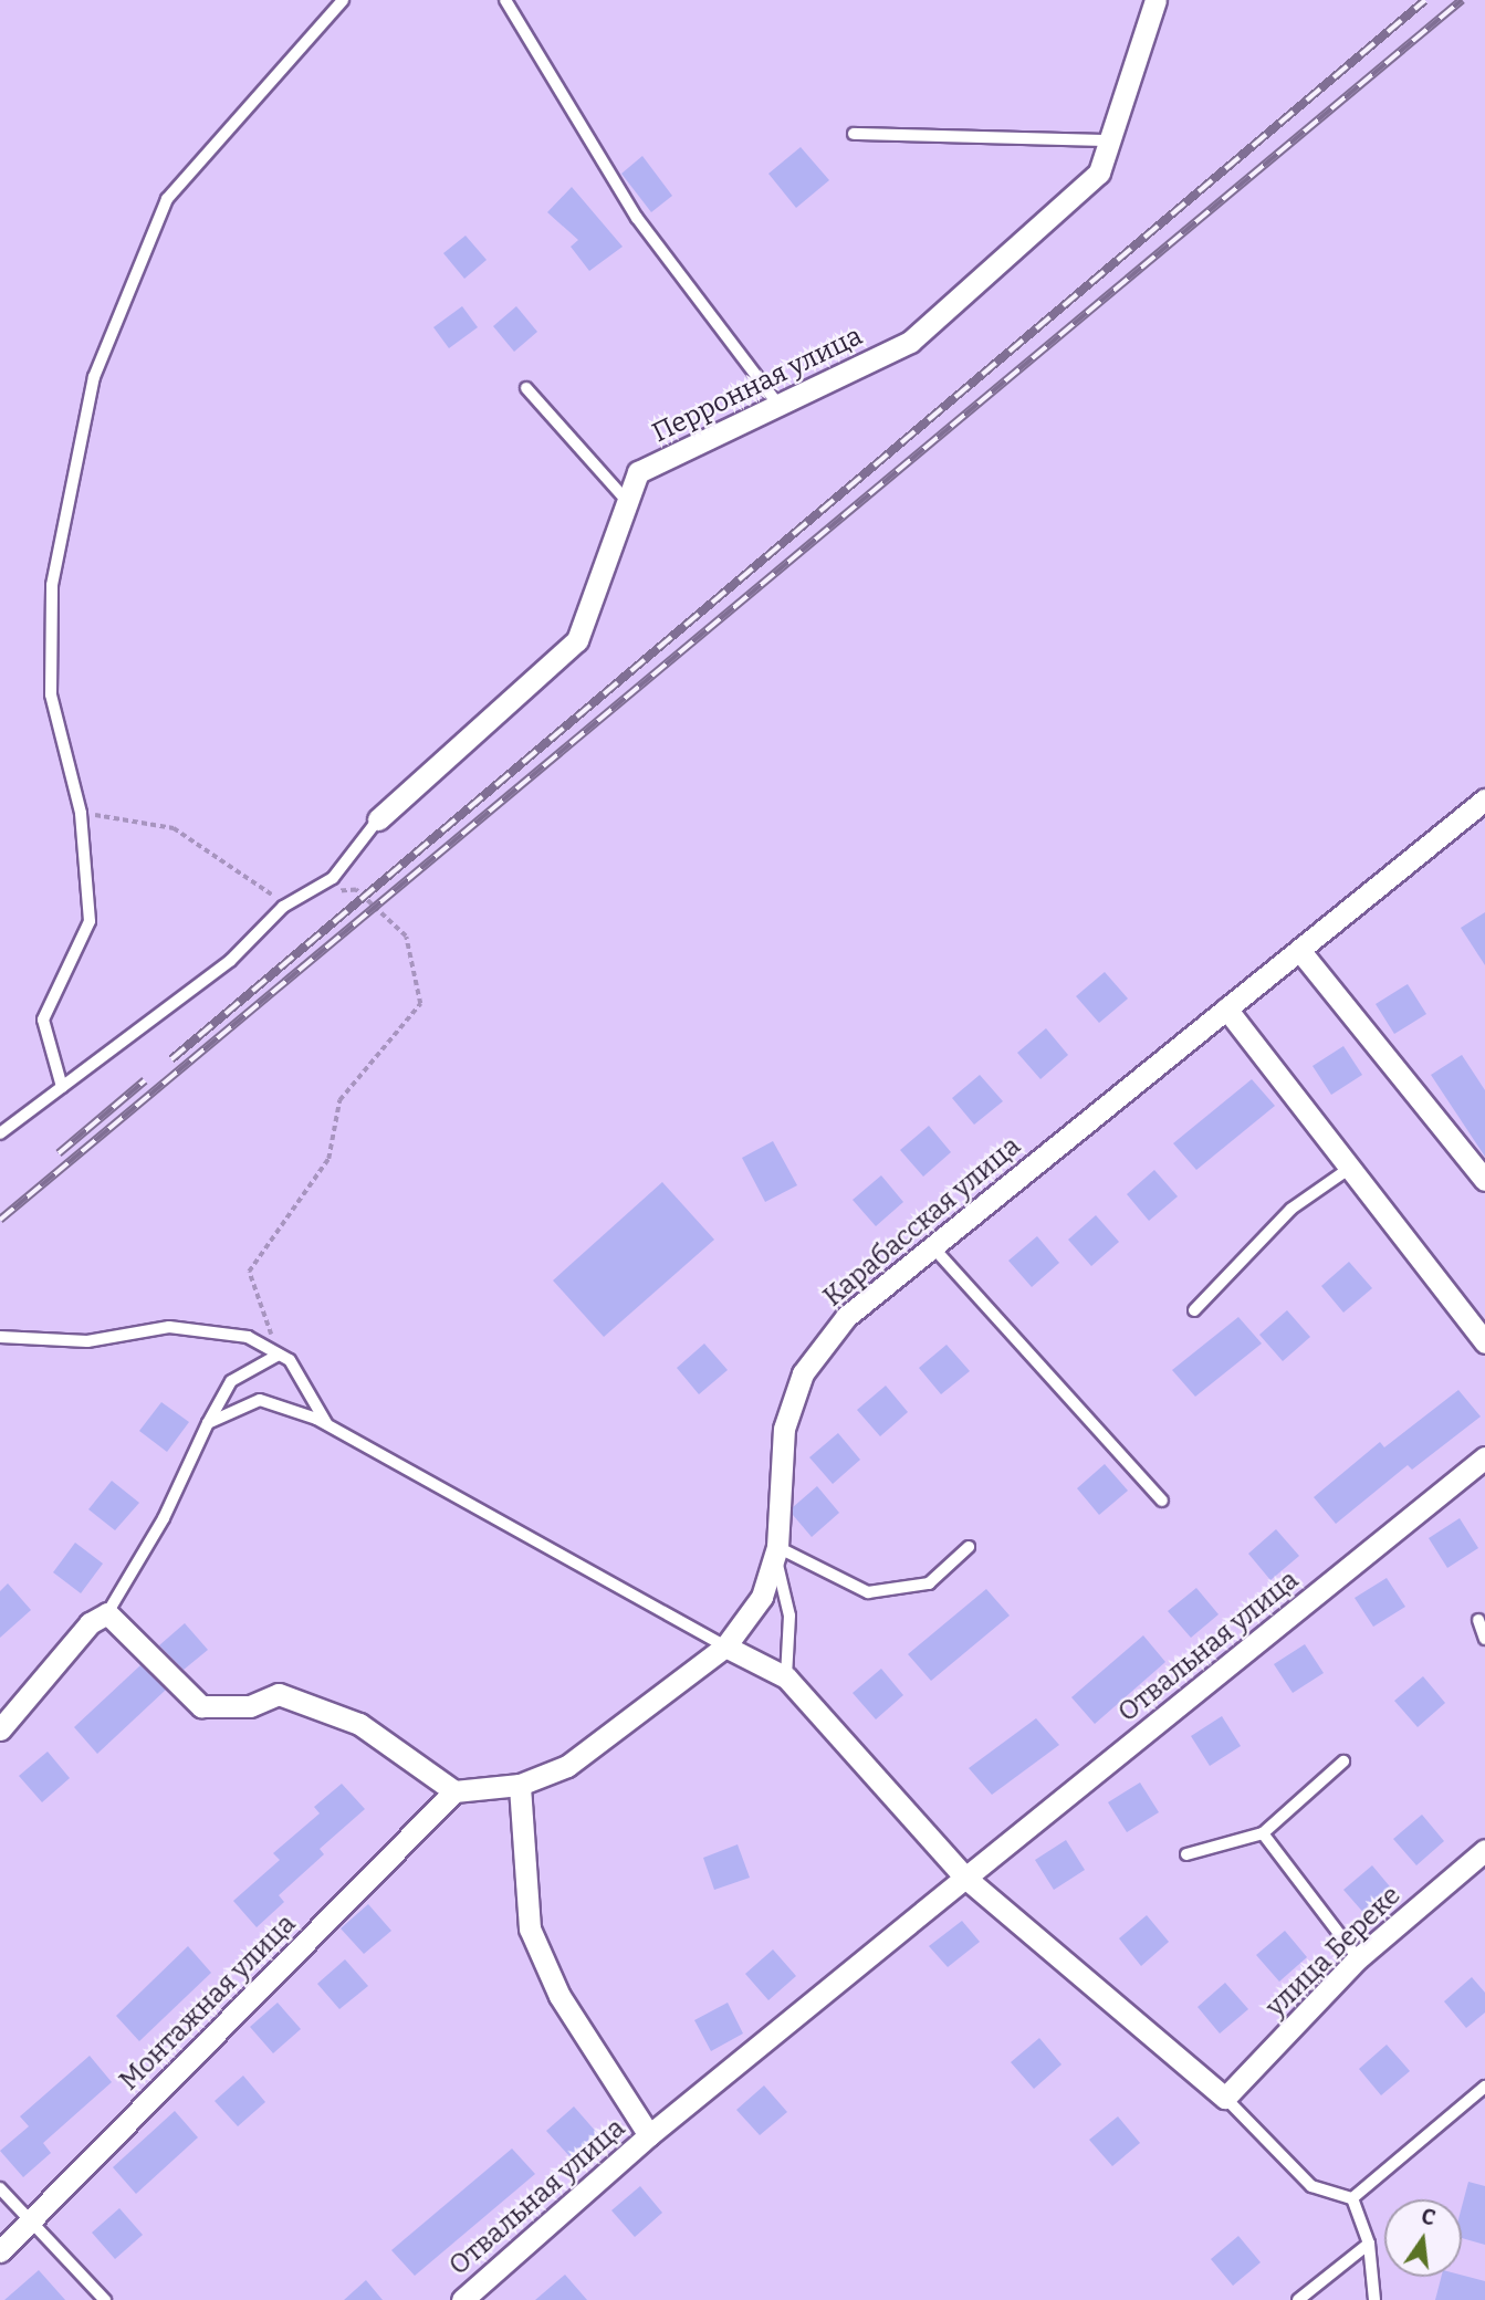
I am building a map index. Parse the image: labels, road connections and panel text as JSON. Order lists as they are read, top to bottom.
{
  "streets": {
    "street": [
      "Перронная улица",
      "Карабасская улица",
      "Отвальная улица",
      "улица Береке",
      "Монтажная улица"
    ]
  },
  "crossings": [
    ["Карабасская улица", "Отвальная улица"],
    ["Карабасская улица", "Монтажная улица"]
  ],
  "north": "top"
}
